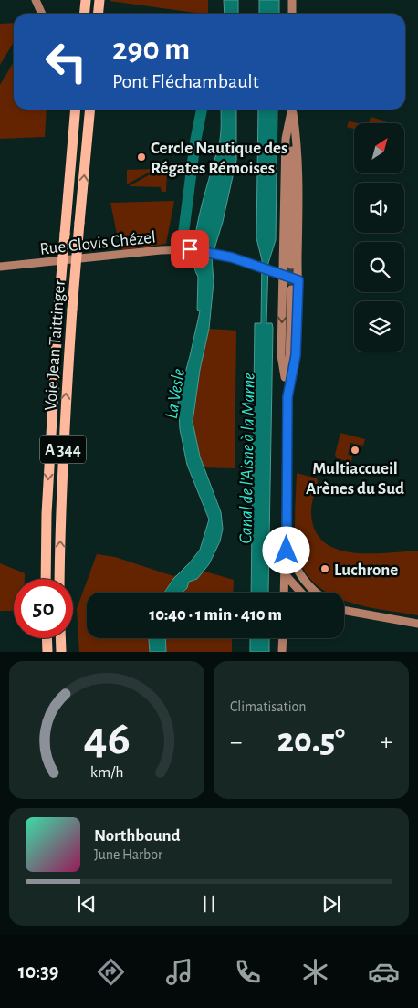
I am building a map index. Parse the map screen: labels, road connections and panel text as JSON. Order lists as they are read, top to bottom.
{
  "streets": {
    "highway": ["Voie Jean Taittinger", "A 344"],
    "street": ["Rue Clovis Chézel"]
  },
  "water": ["La Vesle", "Canal de l'Aisne à la Marne"],
  "places": ["Cercle Nautique des Régates Rémoises", "Multiaccueil Arènes du Sud", "Luchrone"],
  "north": "top right",
  "page": {
    "turn": ["290 m", "Pont Fléchambault"],
    "limit": "50",
    "trip": "10:40 · 1 min · 410 m",
    "tile": "Climatisation",
    "heat": ["−", "20.5°", "+"],
    "song": ["Northbound", "June Harbor"],
    "tabs": "10:39",
    "gauge": ["46", "km/h"]
  }
}
